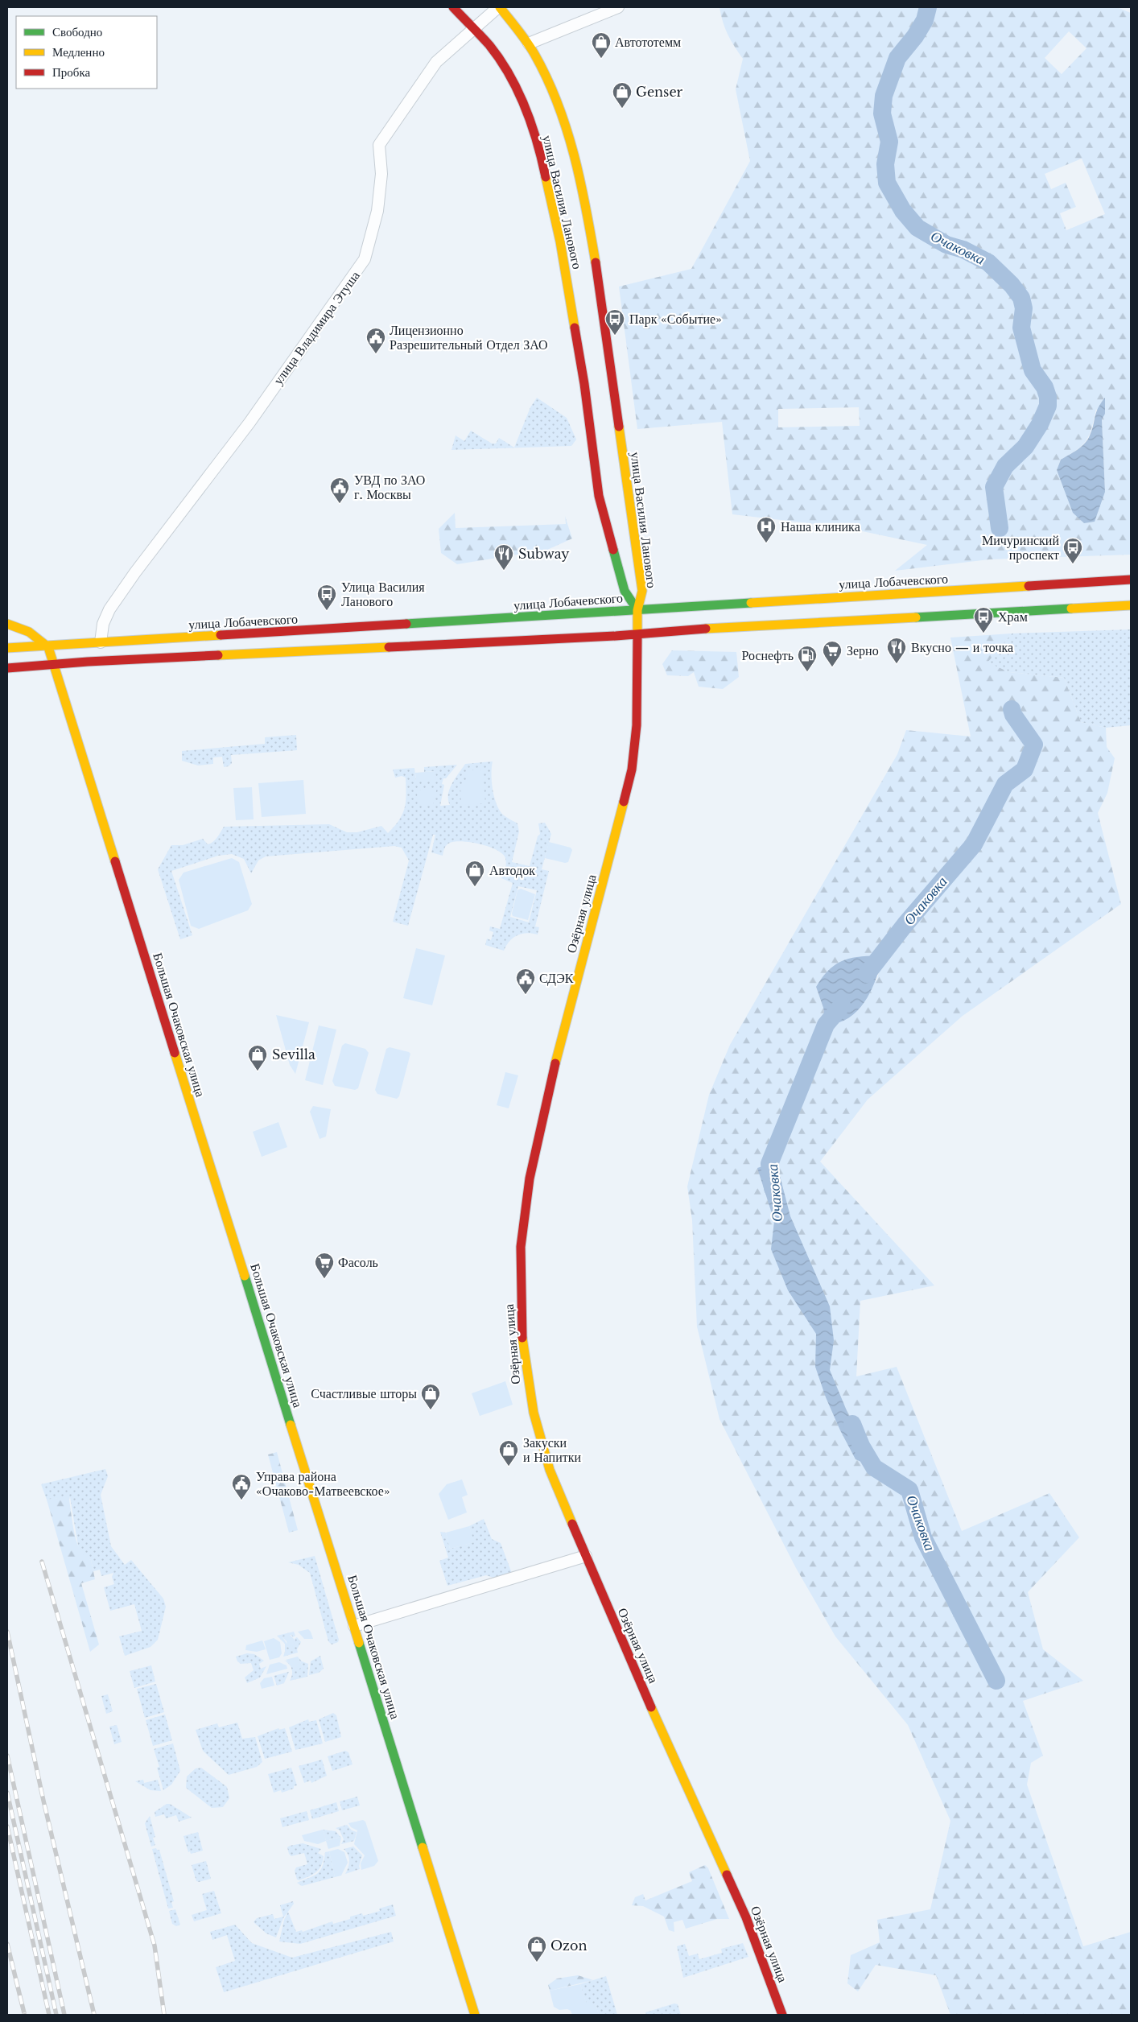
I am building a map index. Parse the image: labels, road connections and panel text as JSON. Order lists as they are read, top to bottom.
{
  "streets": {
    "street": [
      "улица Василия Ланового",
      "улица Владимира Этуша",
      "улица Лобачевского",
      "Озёрная улица",
      "Большая Очаковская улица"
    ]
  },
  "crossings": [
    ["улица Василия Ланового", "улица Владимира Этуша"],
    ["улица Василия Ланового", "улица Лобачевского"],
    ["улица Василия Ланового", "Озёрная улица"],
    ["улица Владимира Этуша", "улица Лобачевского"],
    ["улица Лобачевского", "Озёрная улица"],
    ["улица Лобачевского", "Большая Очаковская улица"]
  ],
  "water": ["Очаковка"],
  "places": {
    "shop": [
      "Автототемм",
      "Genser",
      "Автодок",
      "Sevilla",
      "Счастливые шторы",
      "Закуски и Напитки",
      "Ozon"
    ],
    "bus stop": [
      "Парк «Событие»",
      "Мичуринский проспект",
      "Улица Василия Ланового",
      "Храм"
    ],
    "public building": [
      "Лицензионно Разрешительный Отдел ЗАО",
      "УВД по ЗАО г. Москвы",
      "СДЭК",
      "Управа района «Очаково-Матвеевское»"
    ],
    "hospital": ["Наша клиника"],
    "restaurant": ["Subway", "Вкусно — и точка"],
    "supermarket": ["Зерно", "Фасоль"],
    "fuel station": ["Роснефть"]
  },
  "legend": ["Свободно", "Медленно", "Пробка"]
}
